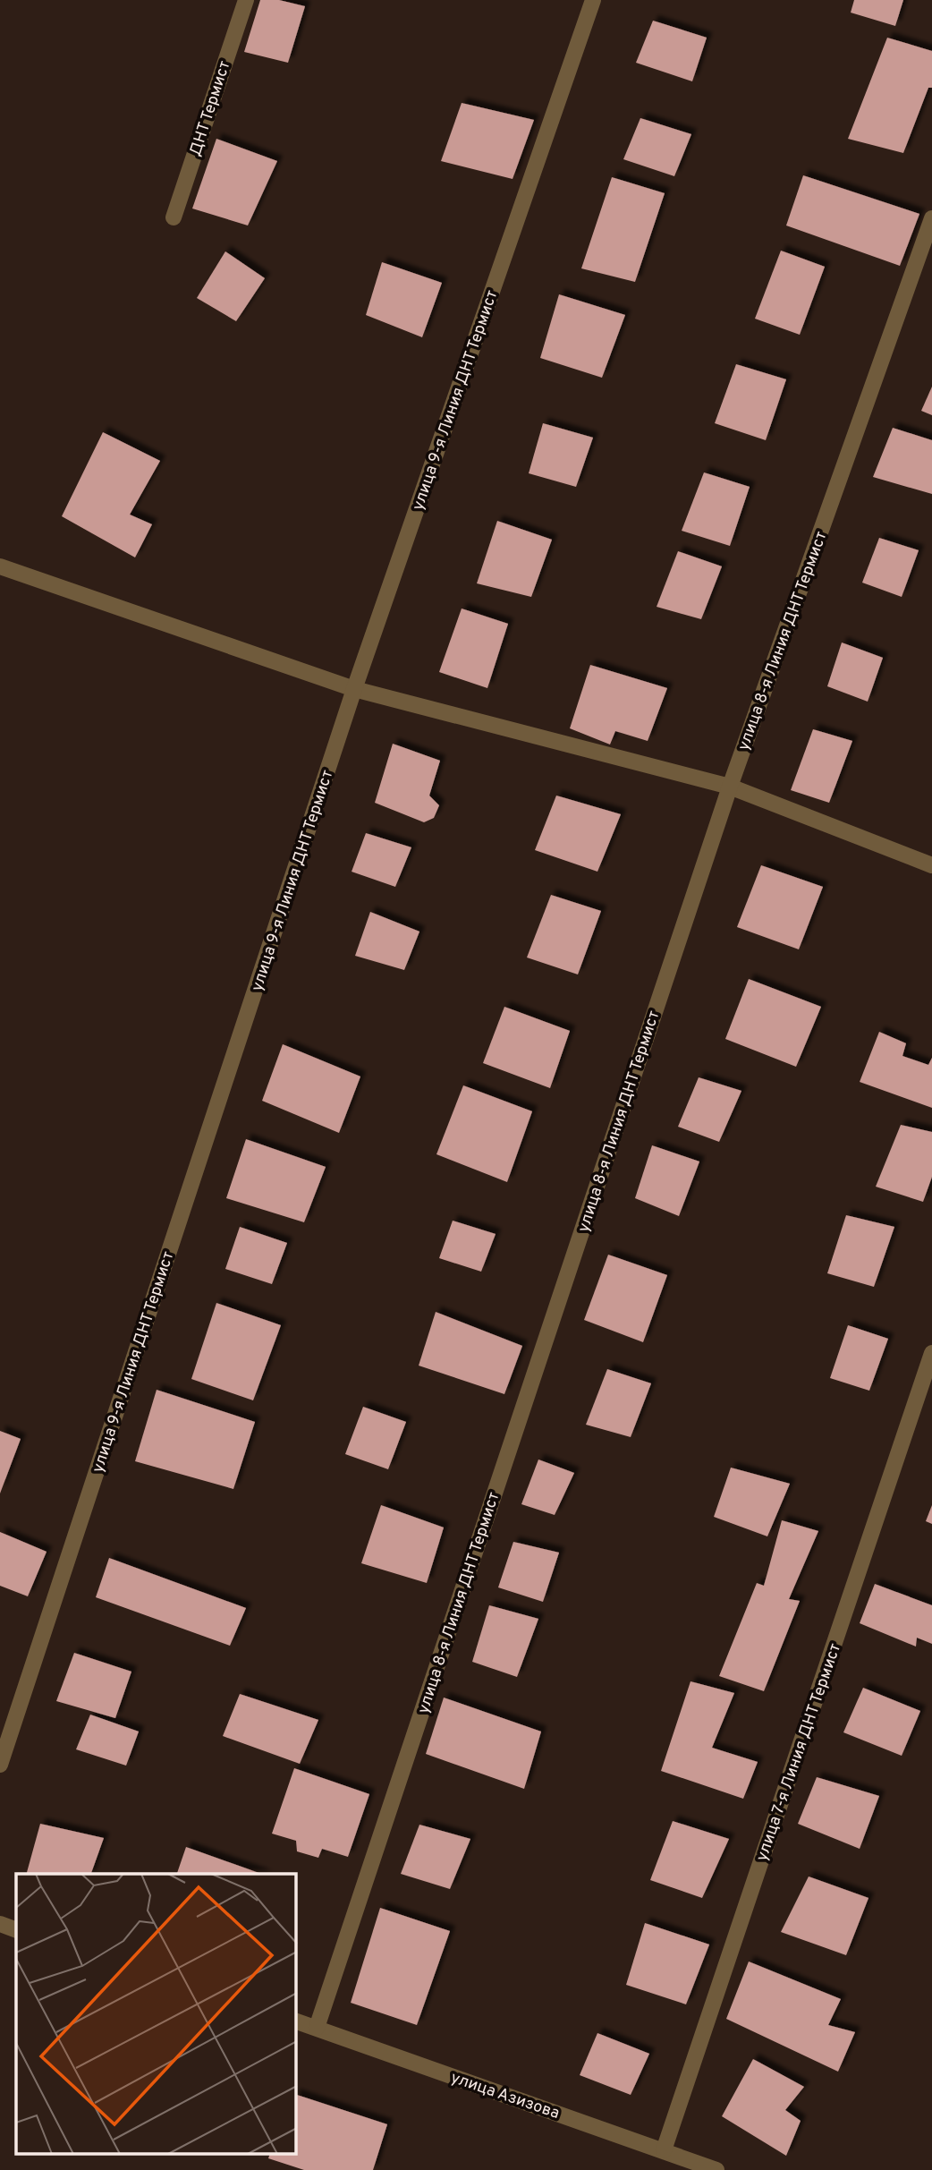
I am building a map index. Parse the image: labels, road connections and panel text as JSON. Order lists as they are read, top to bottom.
{
  "streets": {
    "street": [
      "ДНТ Термист",
      "улица 9-я Линия ДНТ Термист",
      "улица 8-я Линия ДНТ Термист",
      "улица 7-я Линия ДНТ Термист",
      "улица Азизова"
    ]
  },
  "crossings": [
    ["улица 8-я Линия ДНТ Термист", "улица Азизова"],
    ["улица 7-я Линия ДНТ Термист", "улица Азизова"]
  ]
}
